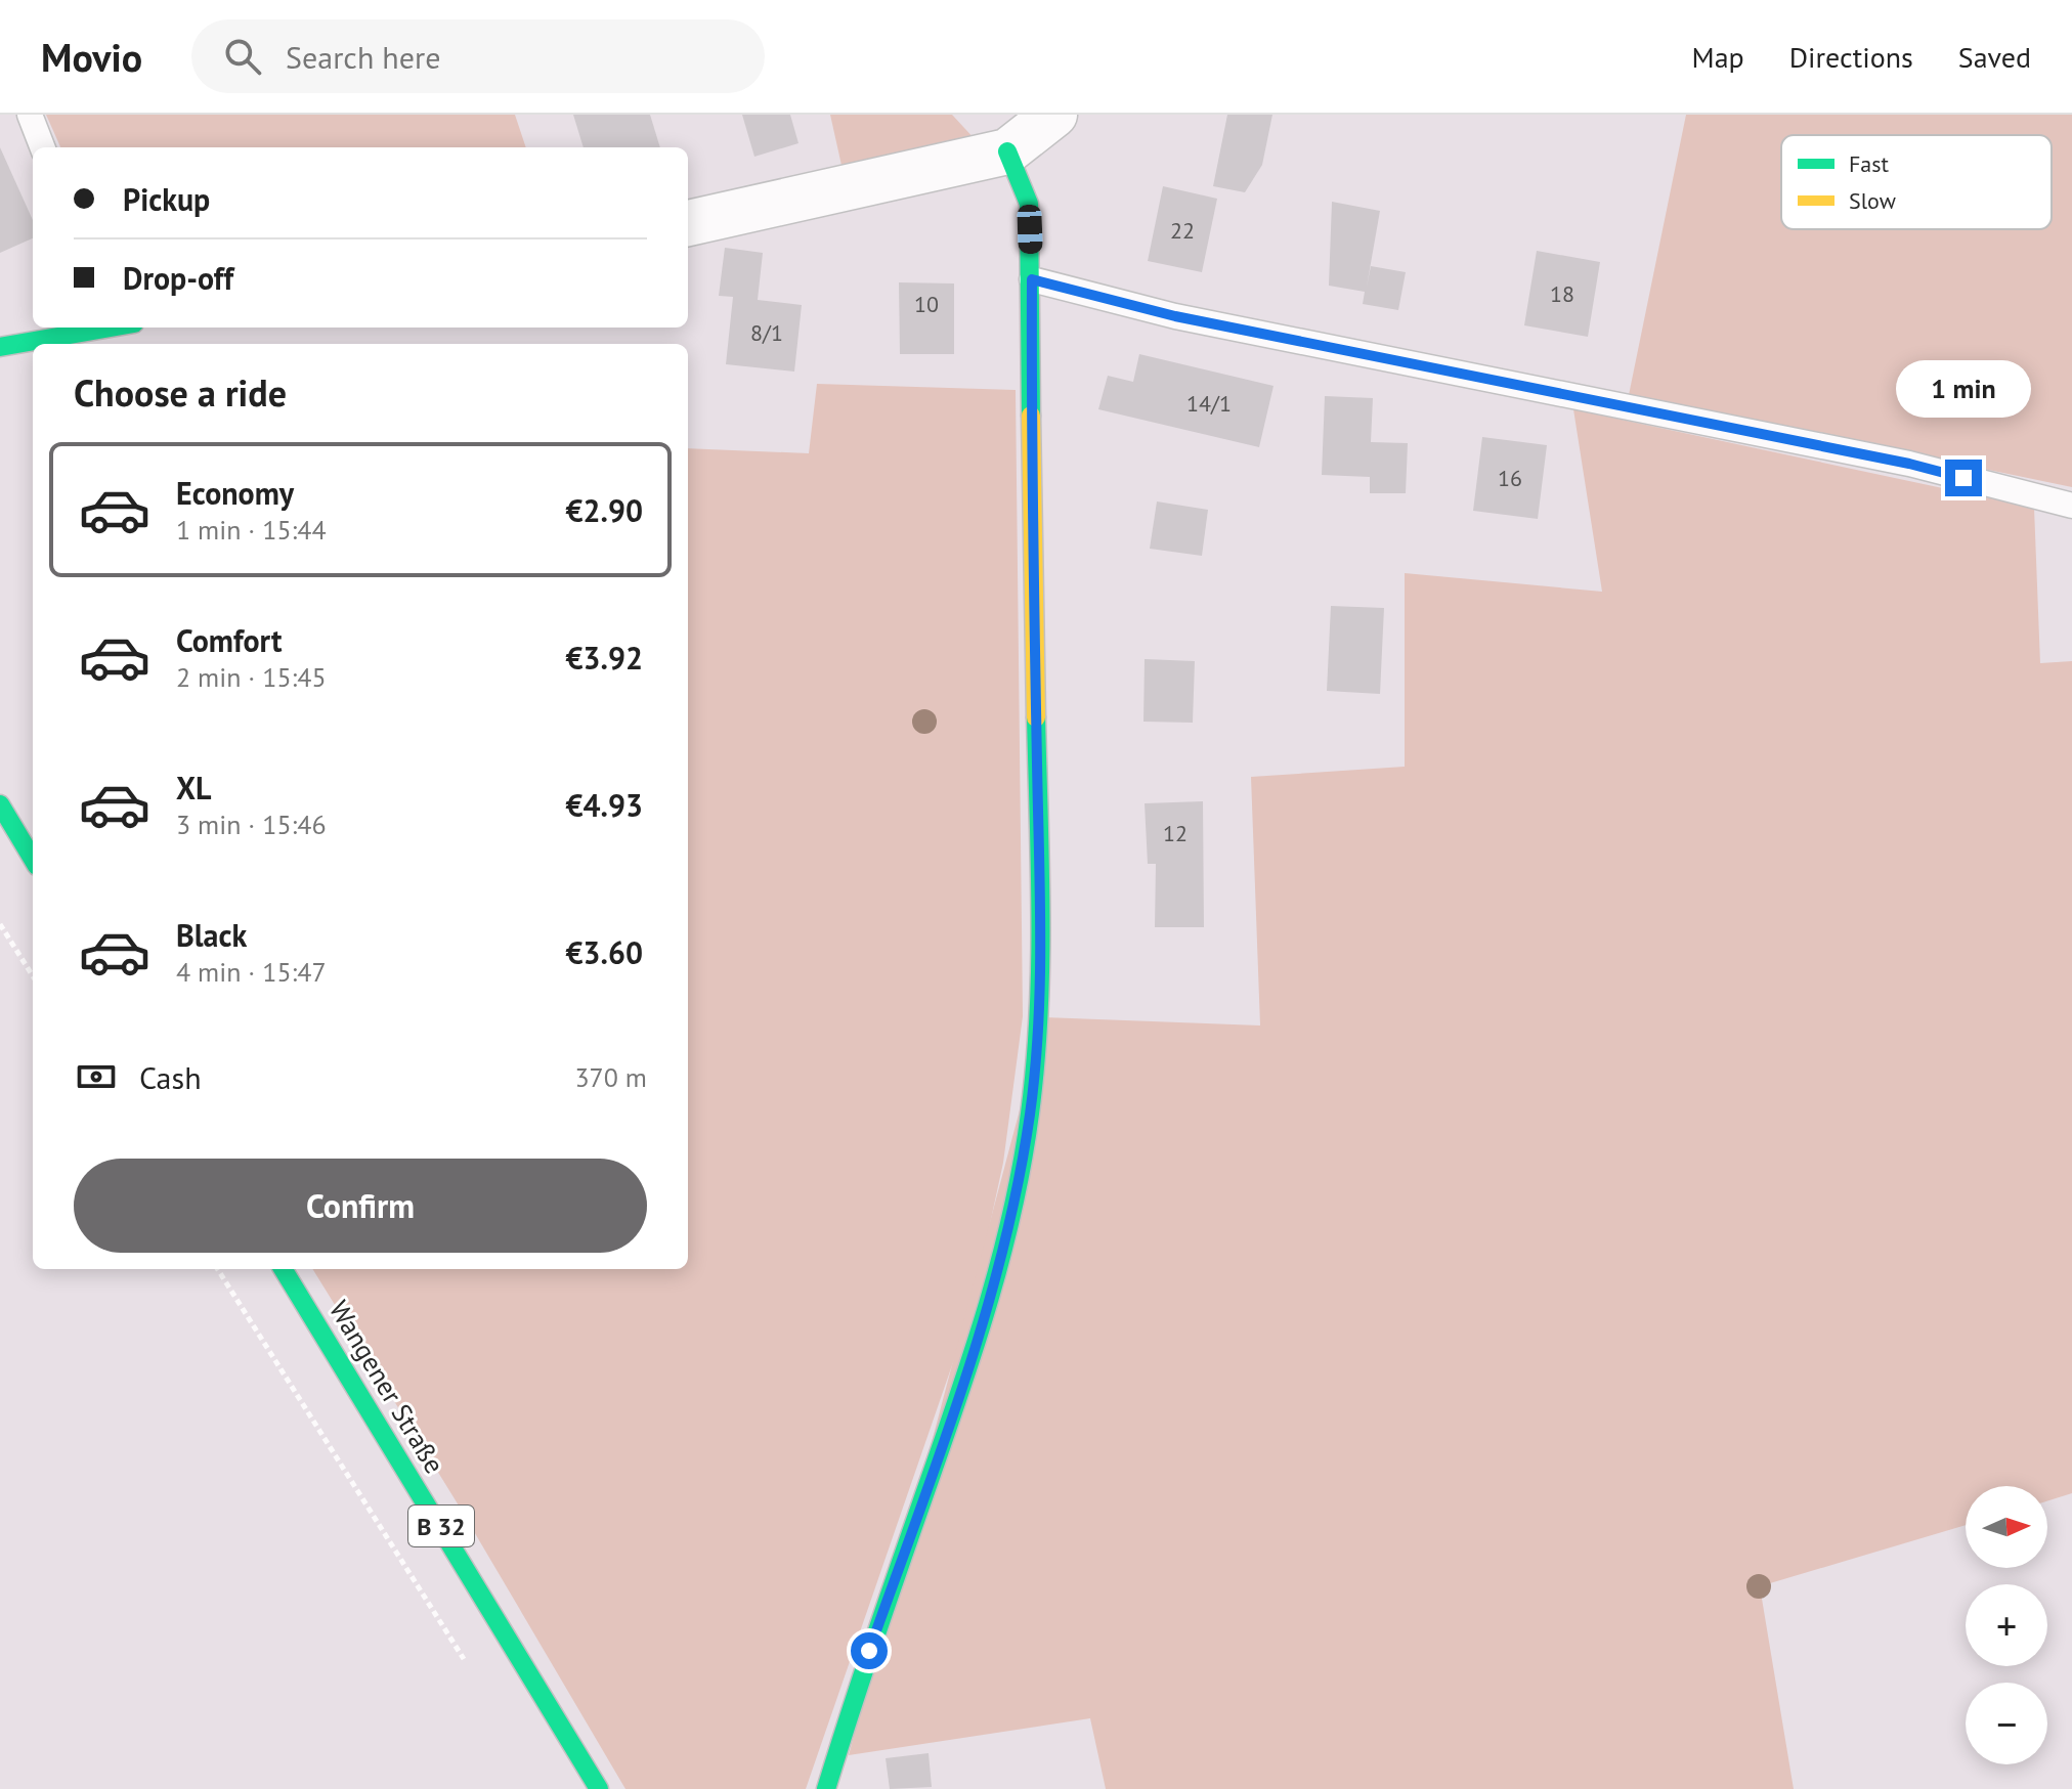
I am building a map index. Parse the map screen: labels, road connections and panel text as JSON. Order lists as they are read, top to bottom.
{
  "streets": {
    "street": ["Wangener Straße", "B 32"]
  },
  "house_numbers": [
    "22",
    "18",
    "10",
    "8/1",
    "14/1",
    "16",
    "12"
  ],
  "legend": ["Fast", "Slow"],
  "north": "right",
  "page": {
    "header": "Movio",
    "search": "Search here",
    "nav": ["Map", "Directions", "Saved"],
    "banner": ["Pickup", "Drop-off"],
    "heading": "Choose a ride",
    "bubble": "1 min",
    "list": [
      {
        "name": "Economy",
        "note": "1 min · 15:44",
        "value": "€2.90"
      },
      {
        "name": "Comfort",
        "note": "2 min · 15:45",
        "value": "€3.92"
      },
      {
        "name": "XL",
        "note": "3 min · 15:46",
        "value": "€4.93"
      },
      {
        "name": "Black",
        "note": "4 min · 15:47",
        "value": "€3.60"
      }
    ],
    "pay": ["Cash", "370 m"],
    "buttons": "Confirm",
    "map_buttons": ["+", "−"]
  }
}
